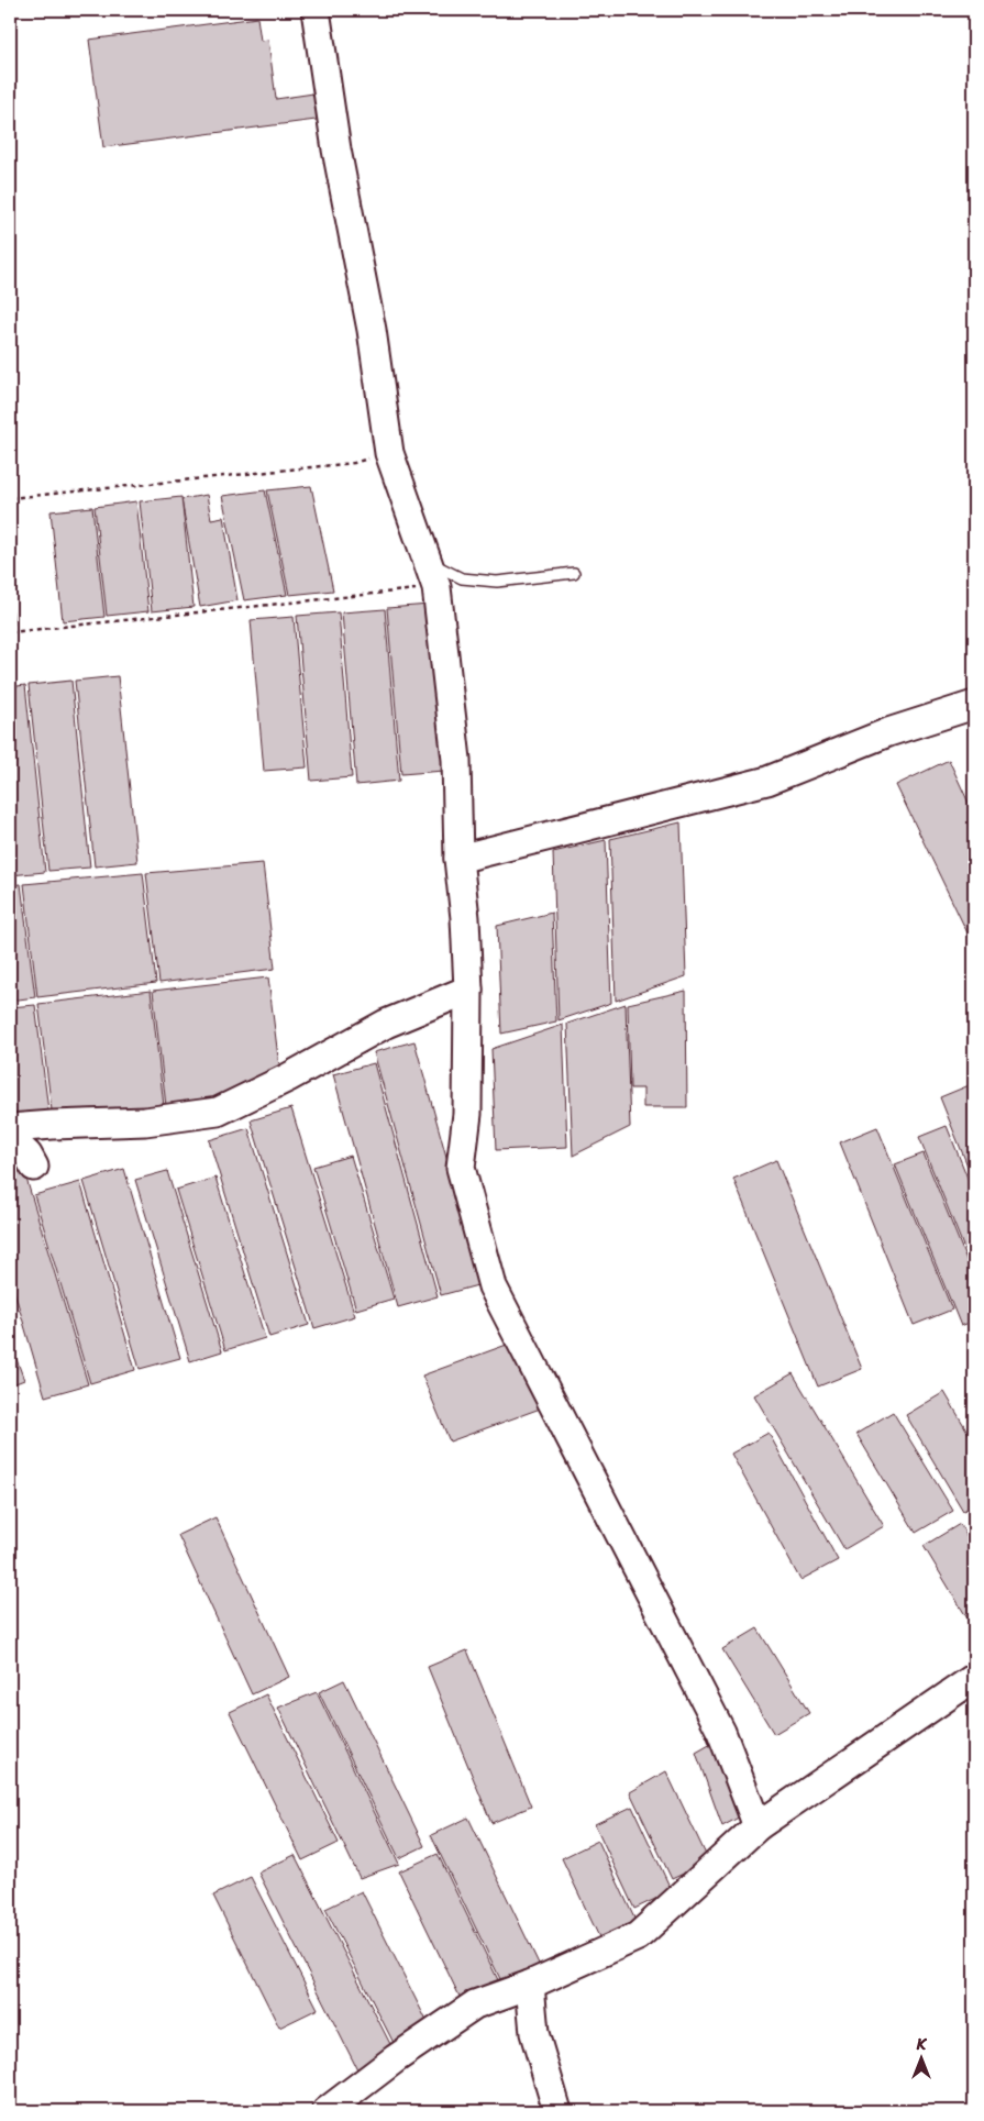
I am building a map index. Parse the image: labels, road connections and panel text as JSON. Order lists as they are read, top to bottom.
{
  "north": "top"
}
